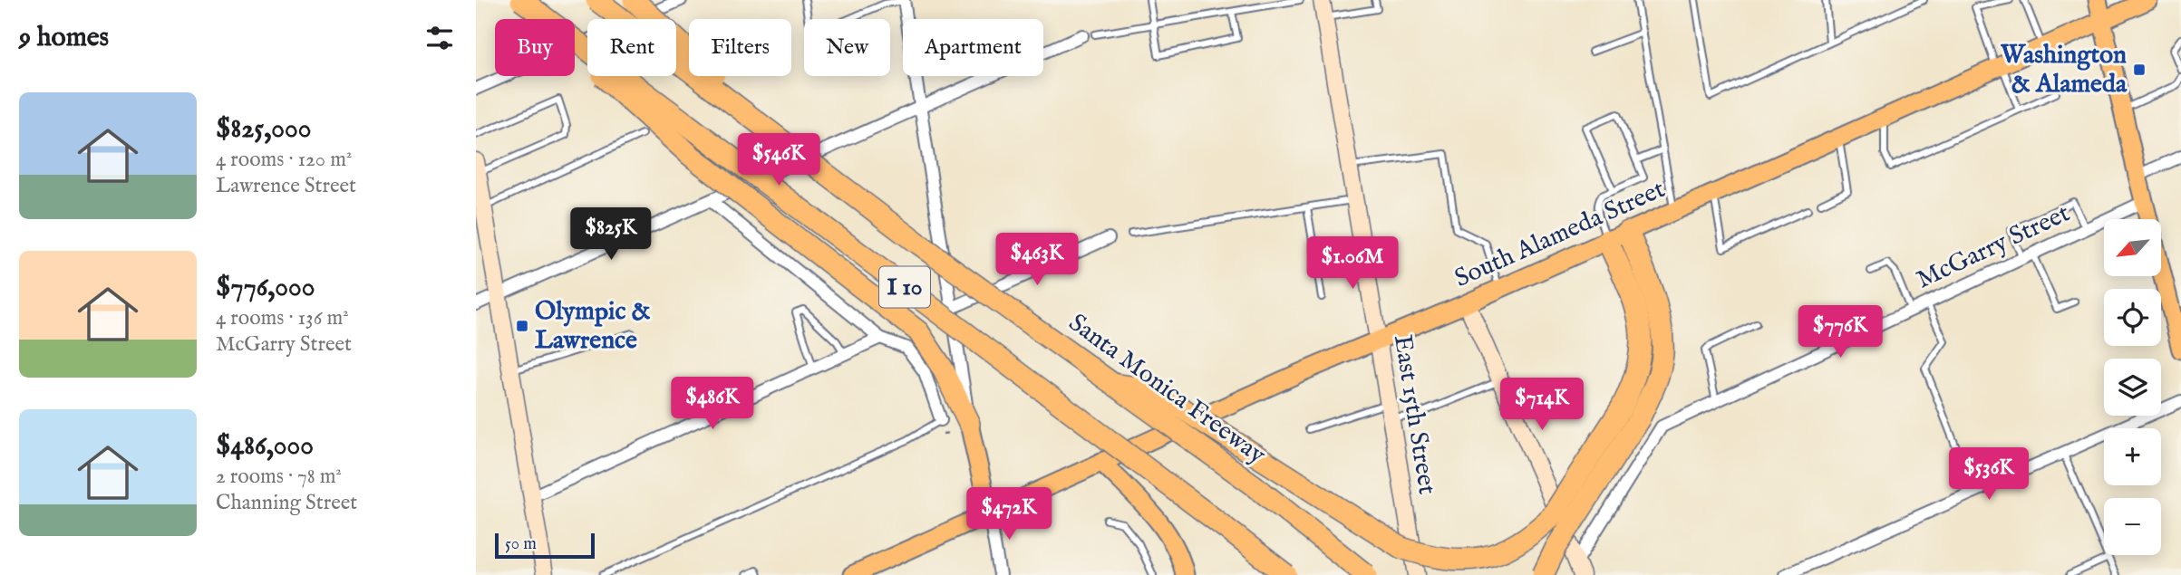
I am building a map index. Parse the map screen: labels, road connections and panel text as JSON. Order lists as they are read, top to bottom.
{
  "streets": {
    "highway": ["I 10", "Santa Monica Freeway"],
    "main road": ["South Alameda Street"],
    "street": ["McGarry Street", "East 15th Street"]
  },
  "crossings": [
    ["South Alameda Street", "East 15th Street"]
  ],
  "places": {
    "transit": ["Washington & Alameda", "Olympic & Lawrence"]
  },
  "scale_bar": "50 m",
  "north": "bottom left",
  "page": {
    "heading": "9 homes",
    "chip": [
      "Buy",
      "Rent",
      "Filters",
      "New",
      "Apartment"
    ],
    "list": [
      {
        "name": "$825,000",
        "note": "4 rooms · 120 m² · Lawrence Street"
      },
      {
        "name": "$776,000",
        "note": "4 rooms · 136 m² · McGarry Street"
      },
      {
        "name": "$486,000",
        "note": "2 rooms · 78 m² · Channing Street"
      }
    ],
    "price": [
      "$546K",
      "$825K",
      "$463K",
      "$1.06M",
      "$776K",
      "$486K",
      "$714K",
      "$536K",
      "$472K"
    ],
    "map_buttons": ["+", "−"],
    "scale": "50 m"
  }
}
